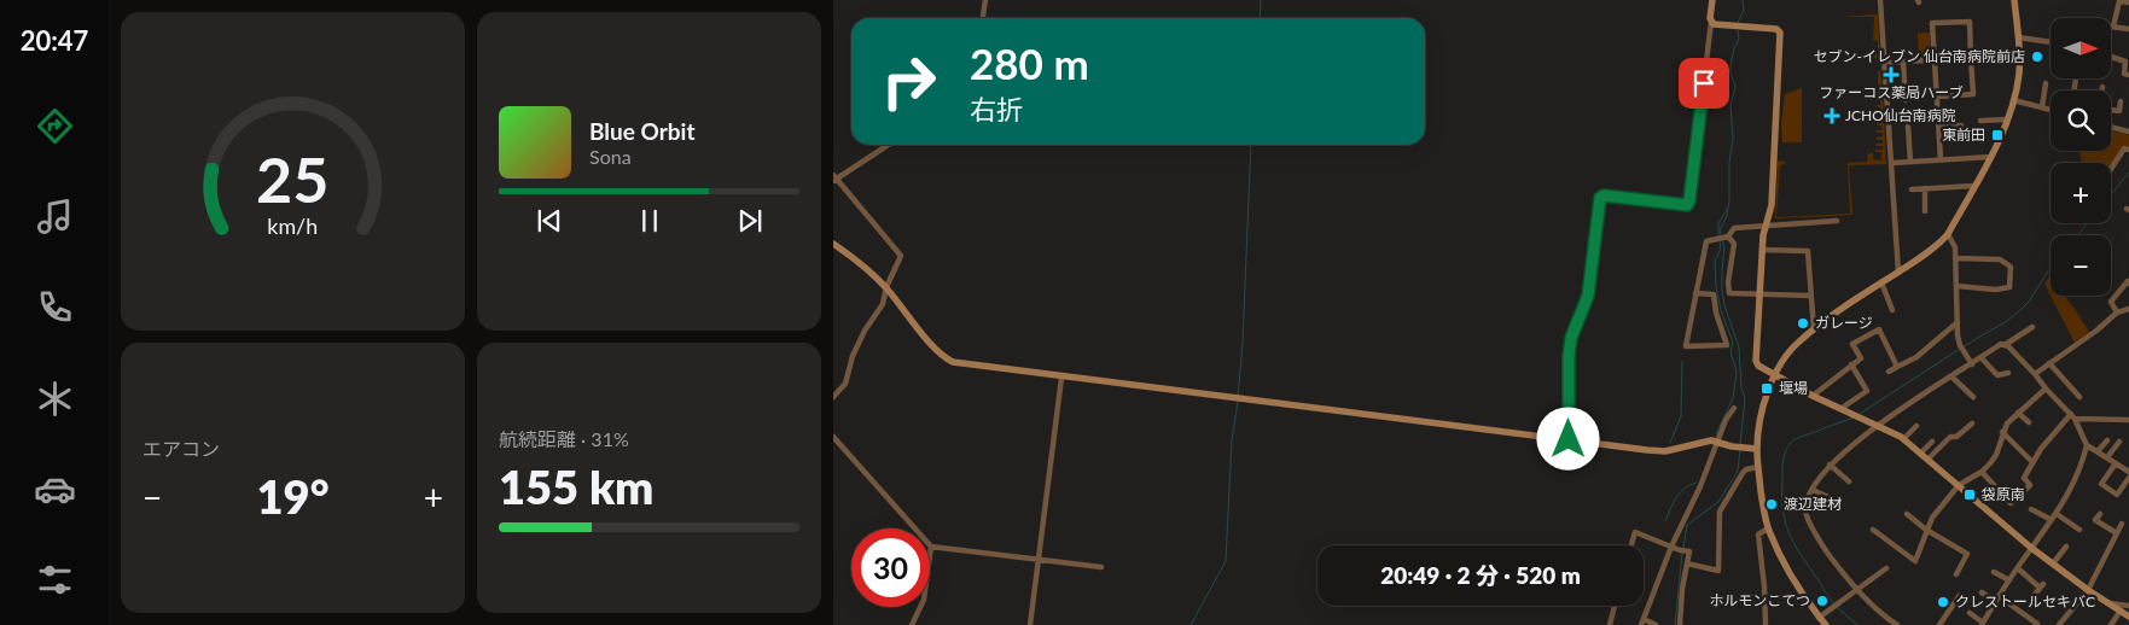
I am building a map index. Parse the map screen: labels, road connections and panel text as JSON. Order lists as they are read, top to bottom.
{
  "places": {
    "other": [
      "セブン-イレブン 仙台南病院前店",
      "ガレージ",
      "渡辺建材",
      "ホルモンこてつ",
      "クレストールセキバC"
    ],
    "health": ["ファーコス薬局ハーブ", "JCHO仙台南病院"],
    "transit": ["東前田", "堰場", "袋原南"]
  },
  "north": "right",
  "page": {
    "tabs": "20:47",
    "map_buttons": ["+", "−"],
    "turn": ["280 m", "右折"],
    "song": ["Blue Orbit", "Sona"],
    "tile": [
      "エアコン",
      ["航続距離 · 31%", "155 km"]
    ],
    "heat": ["−", "19°", "+"],
    "limit": "30",
    "trip": "20:49 · 2 分 · 520 m",
    "gauge": ["25", "km/h"]
  }
}
